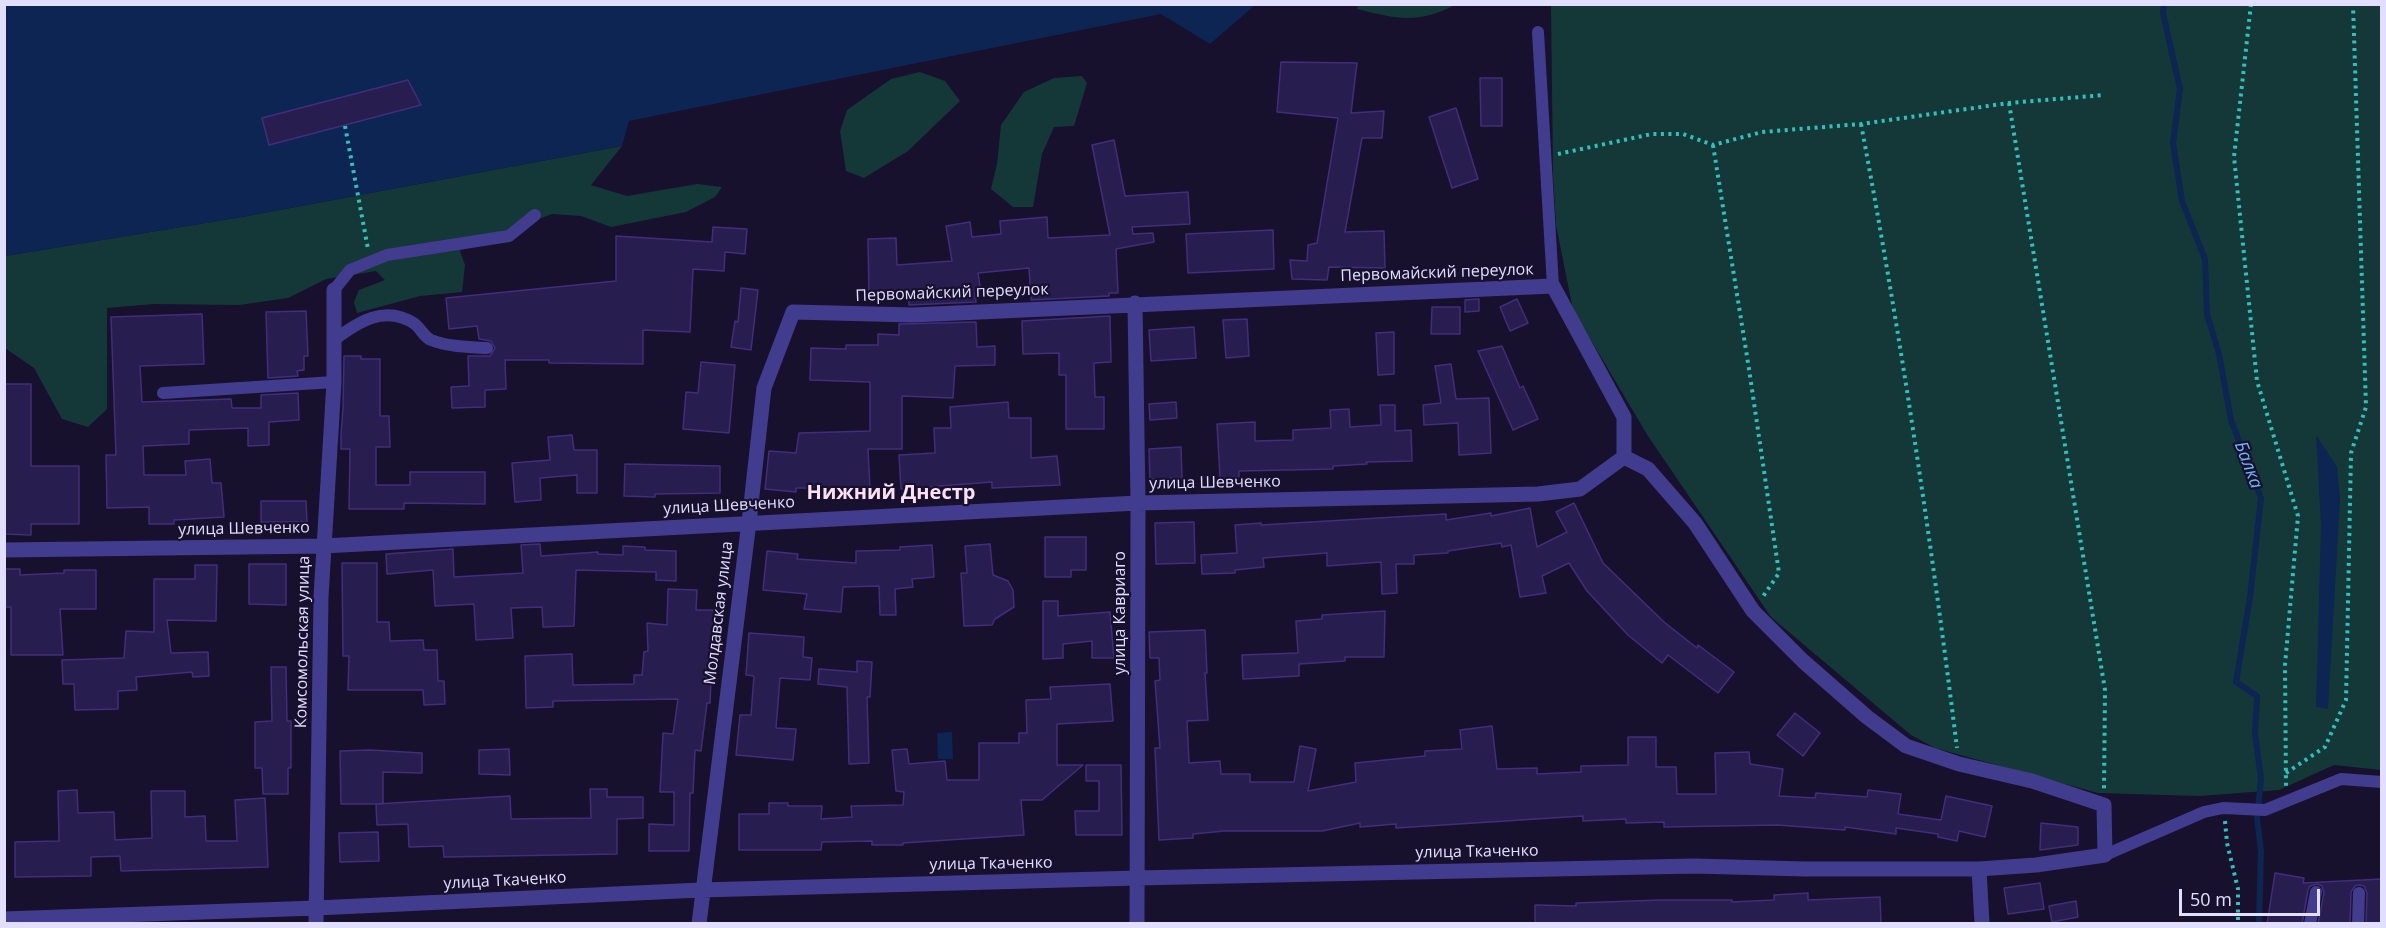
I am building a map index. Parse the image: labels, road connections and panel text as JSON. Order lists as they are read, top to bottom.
{
  "streets": {
    "street": [
      "Первомайский переулок",
      "улица Шевченко",
      "Молдавская улица",
      "улица Кавриаго",
      "Комсомольская улица",
      "улица Ткаченко"
    ]
  },
  "crossings": [
    ["Первомайский переулок", "улица Шевченко"],
    ["Первомайский переулок", "Молдавская улица"],
    ["Первомайский переулок", "улица Кавриаго"],
    ["улица Шевченко", "Молдавская улица"],
    ["улица Шевченко", "улица Кавриаго"],
    ["улица Шевченко", "Комсомольская улица"],
    ["Молдавская улица", "улица Ткаченко"],
    ["улица Кавриаго", "улица Ткаченко"],
    ["Комсомольская улица", "улица Ткаченко"]
  ],
  "districts": ["Нижний Днестр"],
  "water": ["Балка"],
  "scale_bar": "50 m"
}
